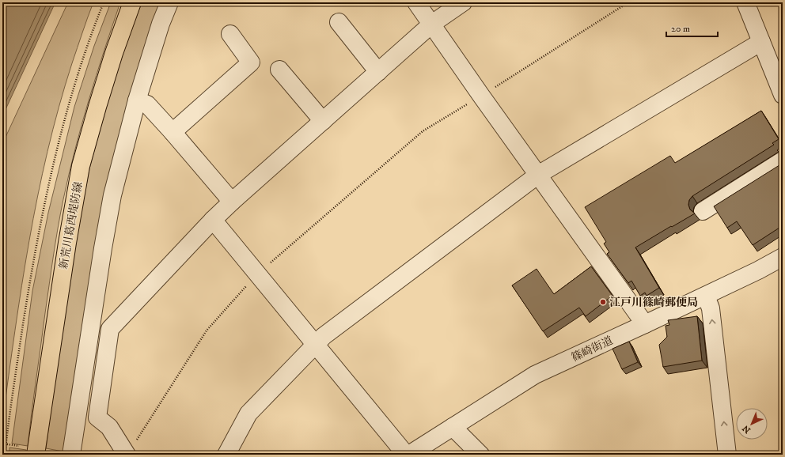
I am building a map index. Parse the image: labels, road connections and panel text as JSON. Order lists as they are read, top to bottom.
{
  "streets": {
    "main road": ["新荒川葛西堤防線"],
    "street": ["篠崎街道"]
  },
  "places": ["江戸川篠崎郵便局"],
  "scale_bar": "20 m",
  "north": "bottom left"
}
